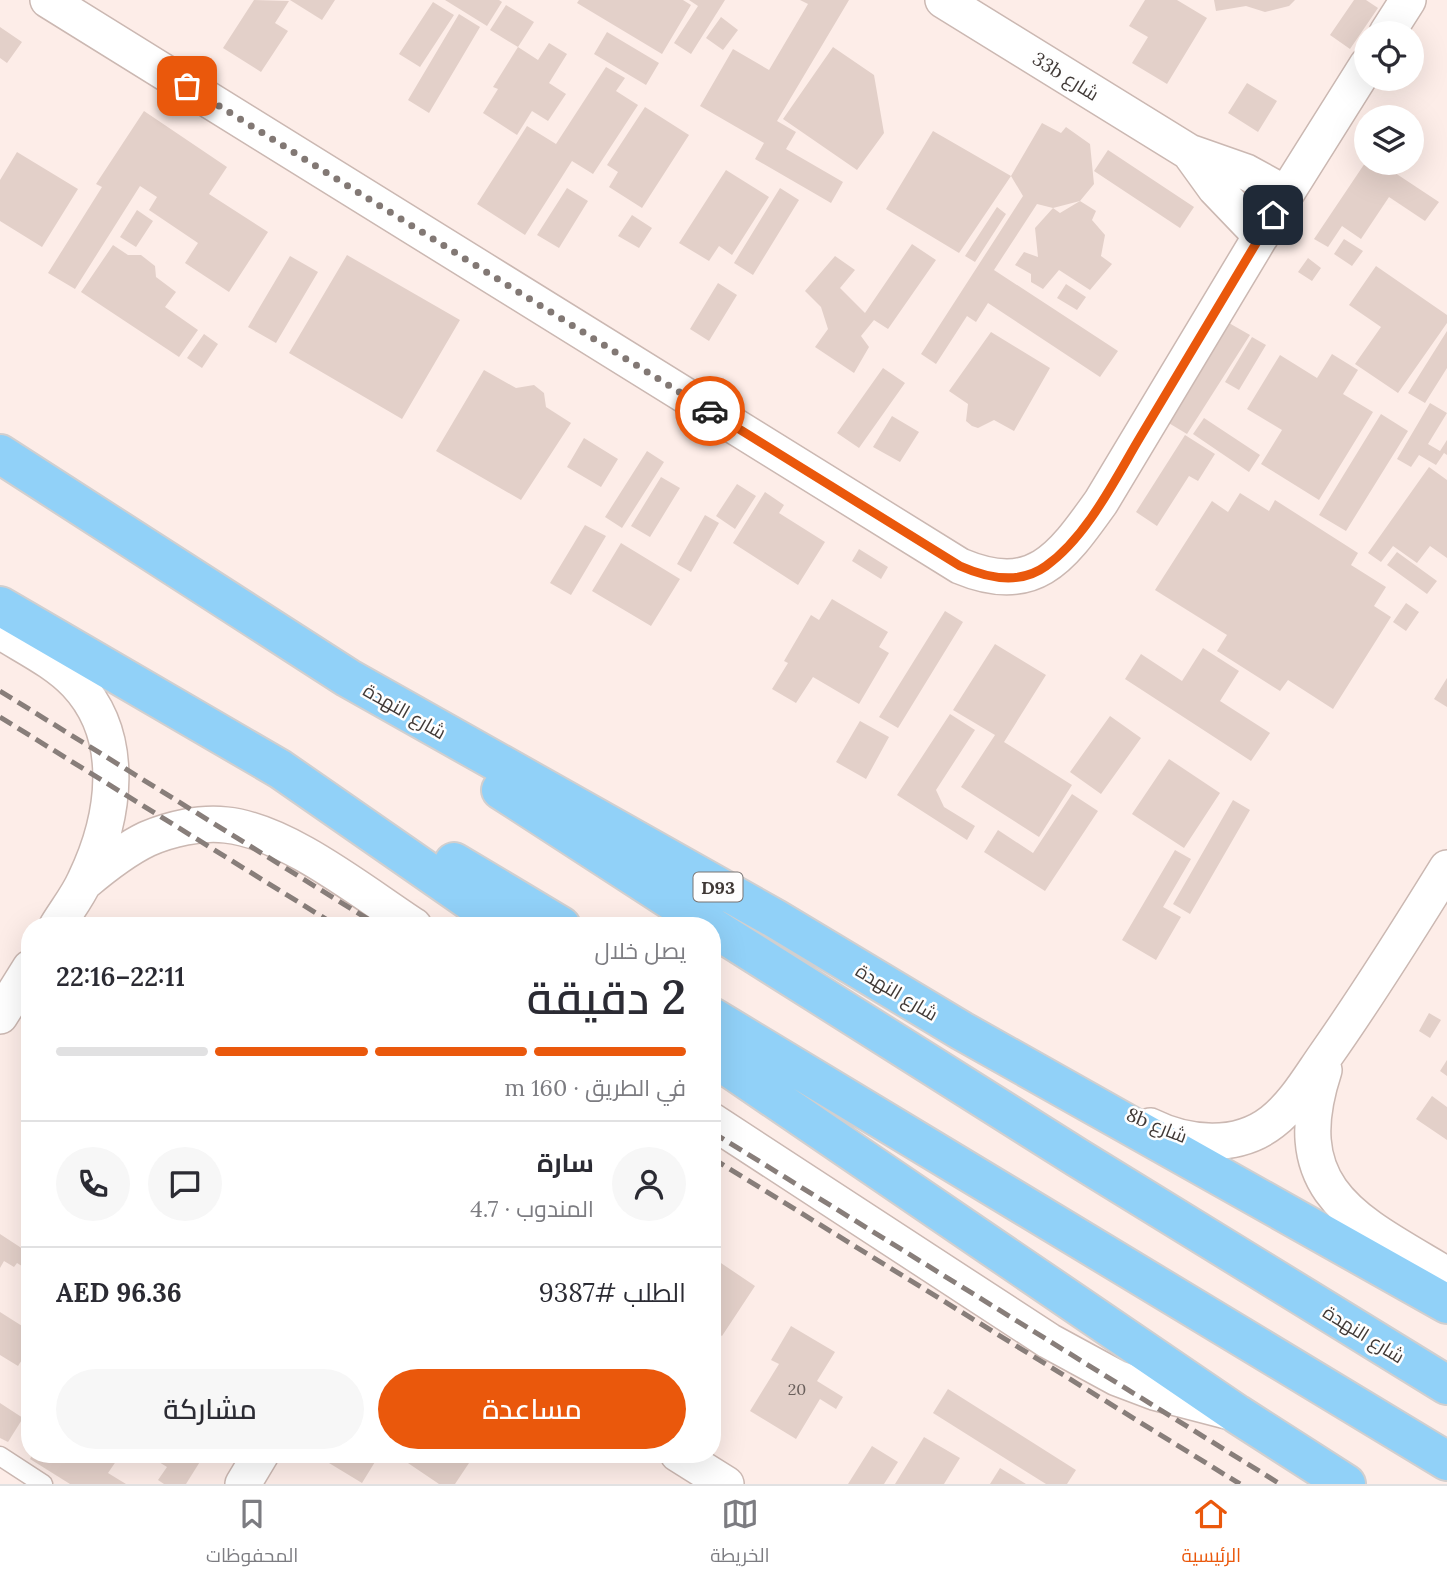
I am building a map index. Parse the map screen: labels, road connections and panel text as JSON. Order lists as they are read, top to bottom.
{
  "streets": {
    "main road": ["شارع النهدة", "D93"],
    "street": ["33b شارع", "8b شارع"]
  },
  "crossings": [
    ["شارع النهدة", "8b شارع"]
  ],
  "house_numbers": ["20"],
  "page": {
    "heading": ["2 دقيقة", "يصل خلال", "22:11–22:16"],
    "panel": [
      "سارة",
      "المندوب · 4.7",
      "الطلب #9387",
      "AED 96.36"
    ],
    "bar": "في الطريق · 160 m",
    "buttons": ["مساعدة", "مشاركة"],
    "tabs": ["الرئيسية", "الخريطة", "المحفوظات"]
  }
}
